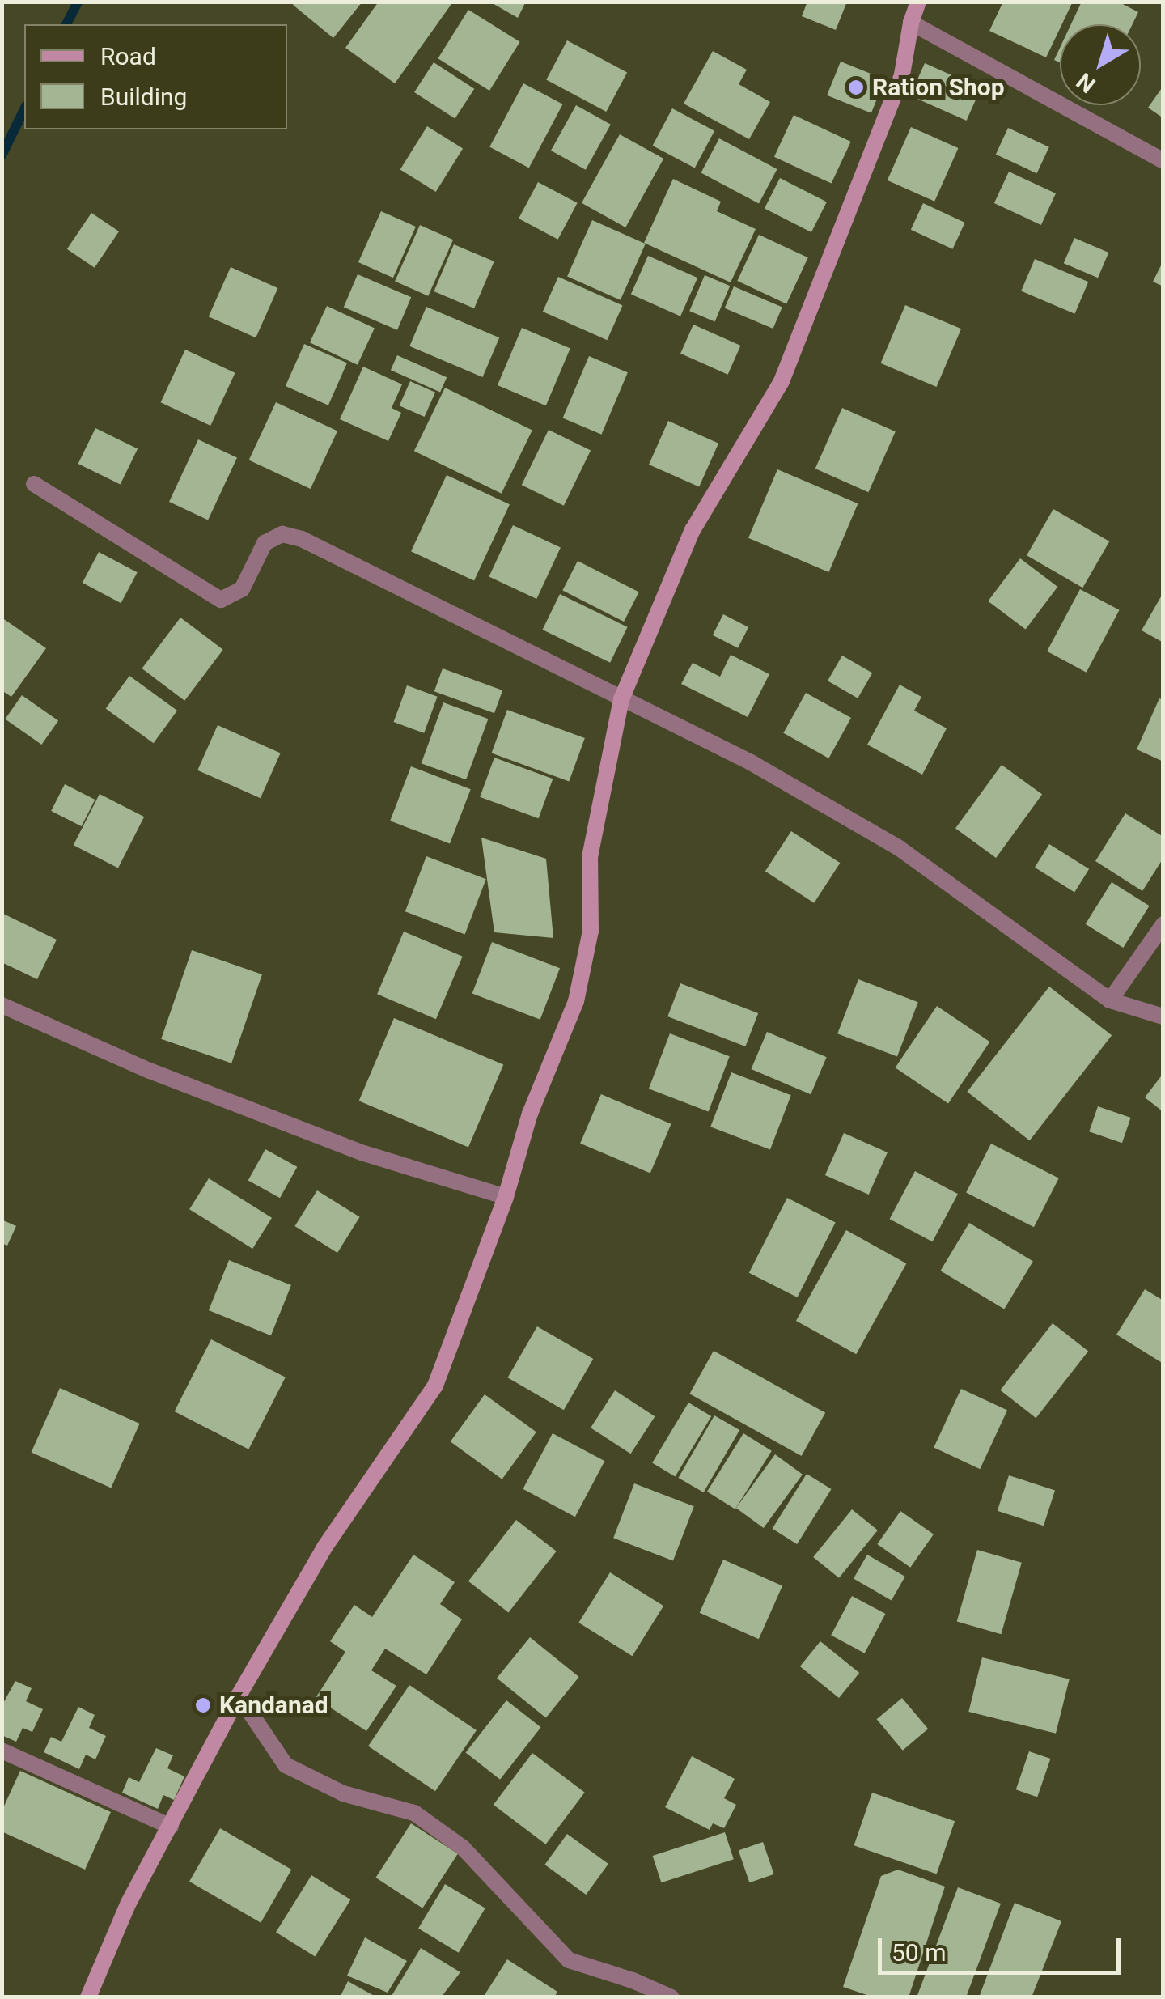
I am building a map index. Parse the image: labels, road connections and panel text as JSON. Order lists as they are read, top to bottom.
{
  "places": ["Ration Shop", "Kandanad"],
  "legend": ["Road", "Building"],
  "scale_bar": "50 m",
  "north": "bottom left"
}
